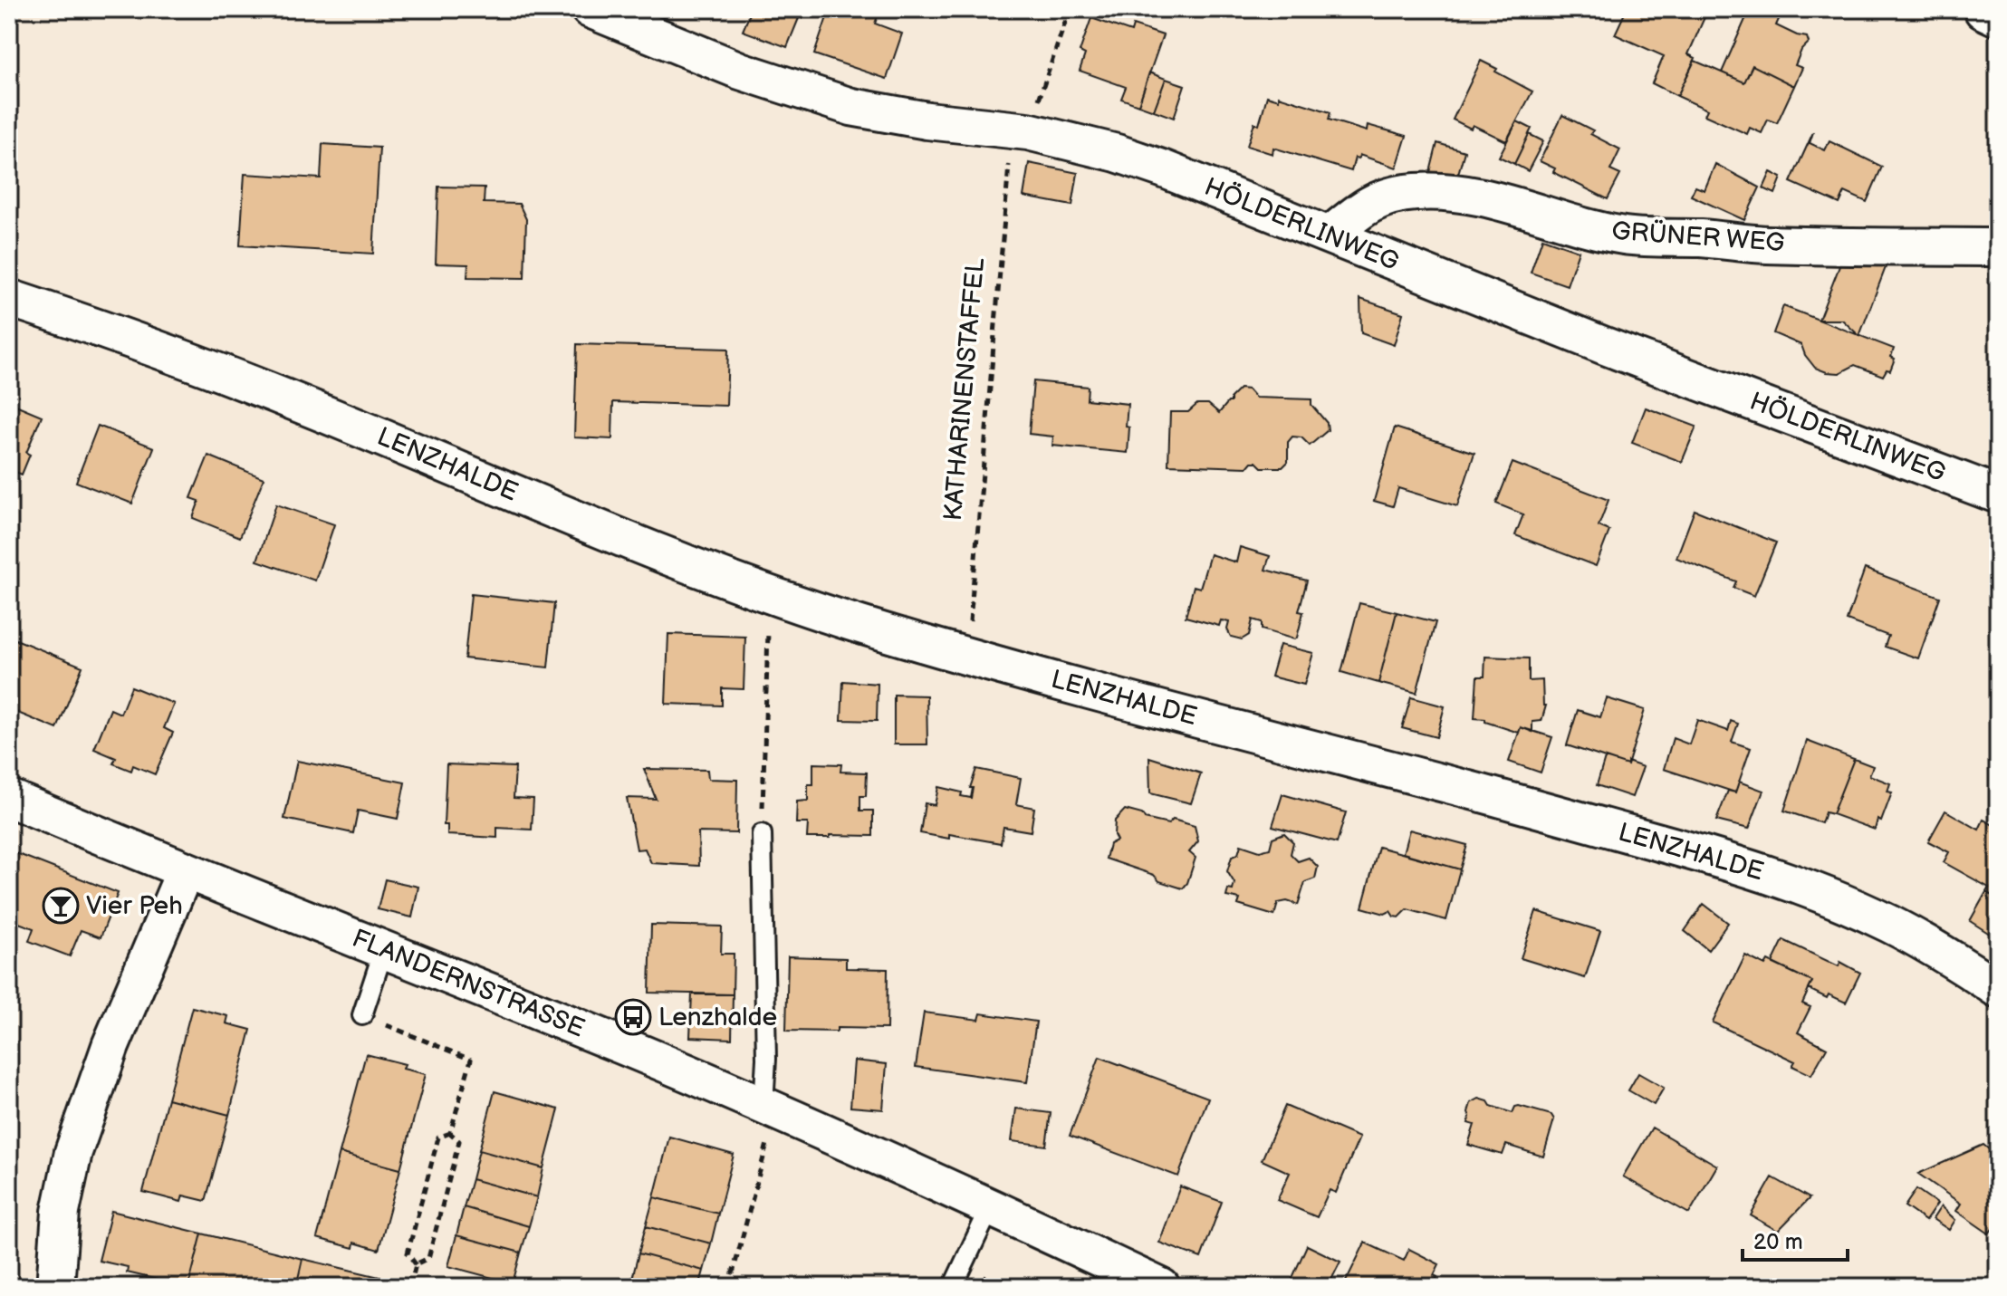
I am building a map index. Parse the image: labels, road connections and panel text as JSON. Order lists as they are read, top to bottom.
{
  "streets": {
    "street": [
      "HÖLDERLINWEG",
      "GRÜNER WEG",
      "LENZHALDE",
      "FLANDERNSTRASSE"
    ],
    "path": ["KATHARINENSTAFFEL"]
  },
  "crossings": [
    ["HÖLDERLINWEG", "GRÜNER WEG"],
    ["HÖLDERLINWEG", "KATHARINENSTAFFEL"],
    ["KATHARINENSTAFFEL", "LENZHALDE"]
  ],
  "places": {
    "bar": ["Vier Peh"],
    "bus stop": ["Lenzhalde"]
  },
  "scale_bar": "20 m"
}
